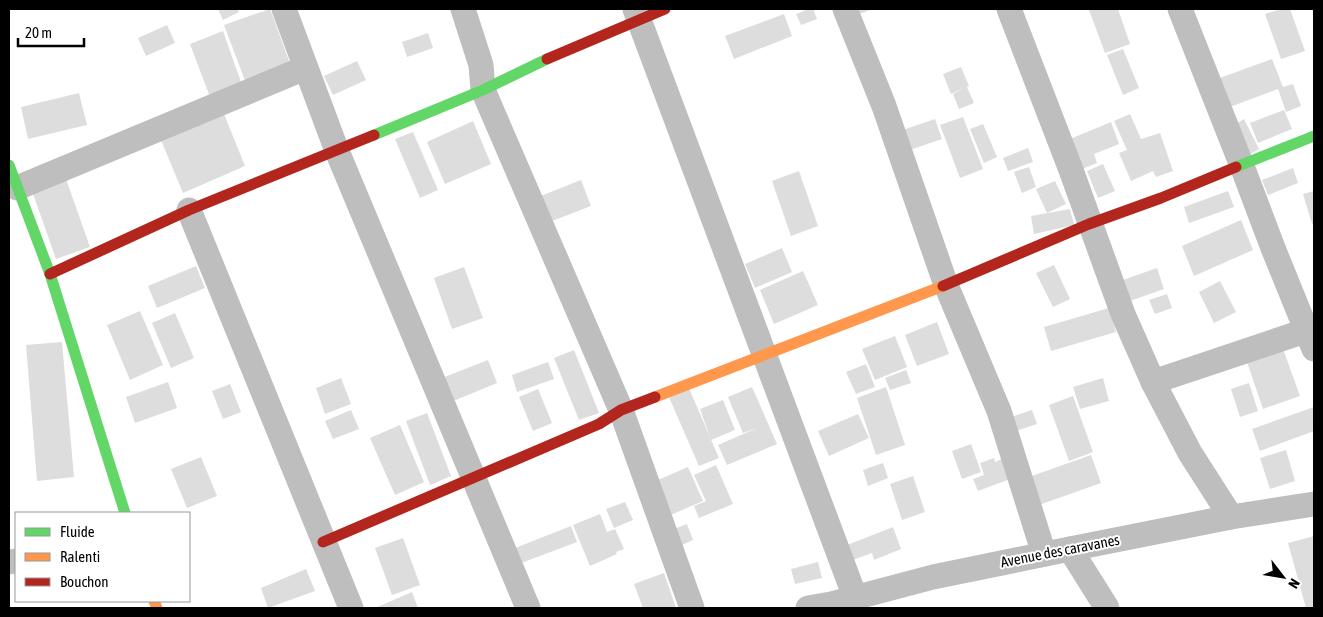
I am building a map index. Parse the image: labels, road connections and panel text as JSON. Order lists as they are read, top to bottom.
{
  "streets": {
    "street": ["Avenue des caravanes"]
  },
  "legend": ["Fluide", "Ralenti", "Bouchon"],
  "scale_bar": "20 m",
  "north": "bottom right"
}
